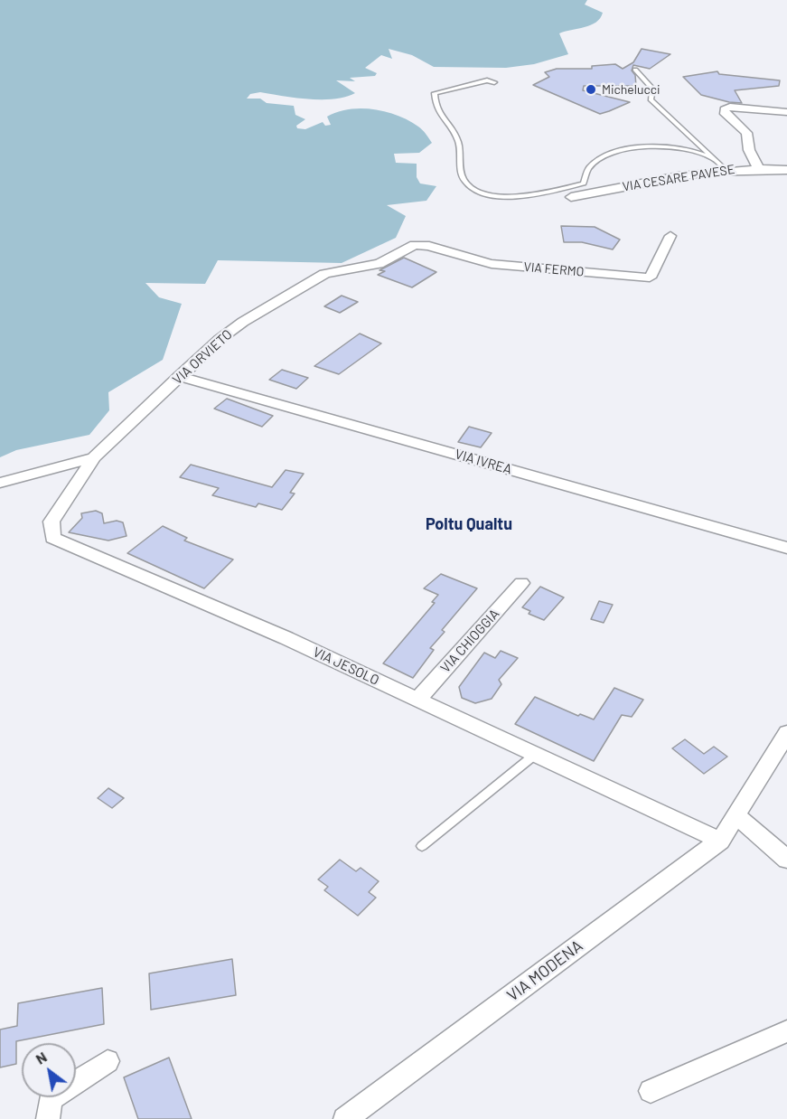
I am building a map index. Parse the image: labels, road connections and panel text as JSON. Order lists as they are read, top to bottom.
{
  "streets": {
    "street": [
      "VIA CESARE PAVESE",
      "VIA FERMO",
      "VIA ORVIETO",
      "VIA IVREA",
      "VIA CHIOGGIA",
      "VIA JESOLO",
      "VIA MODENA"
    ]
  },
  "crossings": [
    ["VIA FERMO", "VIA ORVIETO"],
    ["VIA ORVIETO", "VIA IVREA"],
    ["VIA ORVIETO", "VIA JESOLO"],
    ["VIA CHIOGGIA", "VIA JESOLO"],
    ["VIA JESOLO", "VIA MODENA"]
  ],
  "districts": ["Poltu Qualtu"],
  "places": ["Michelucci"],
  "north": "top left"
}
